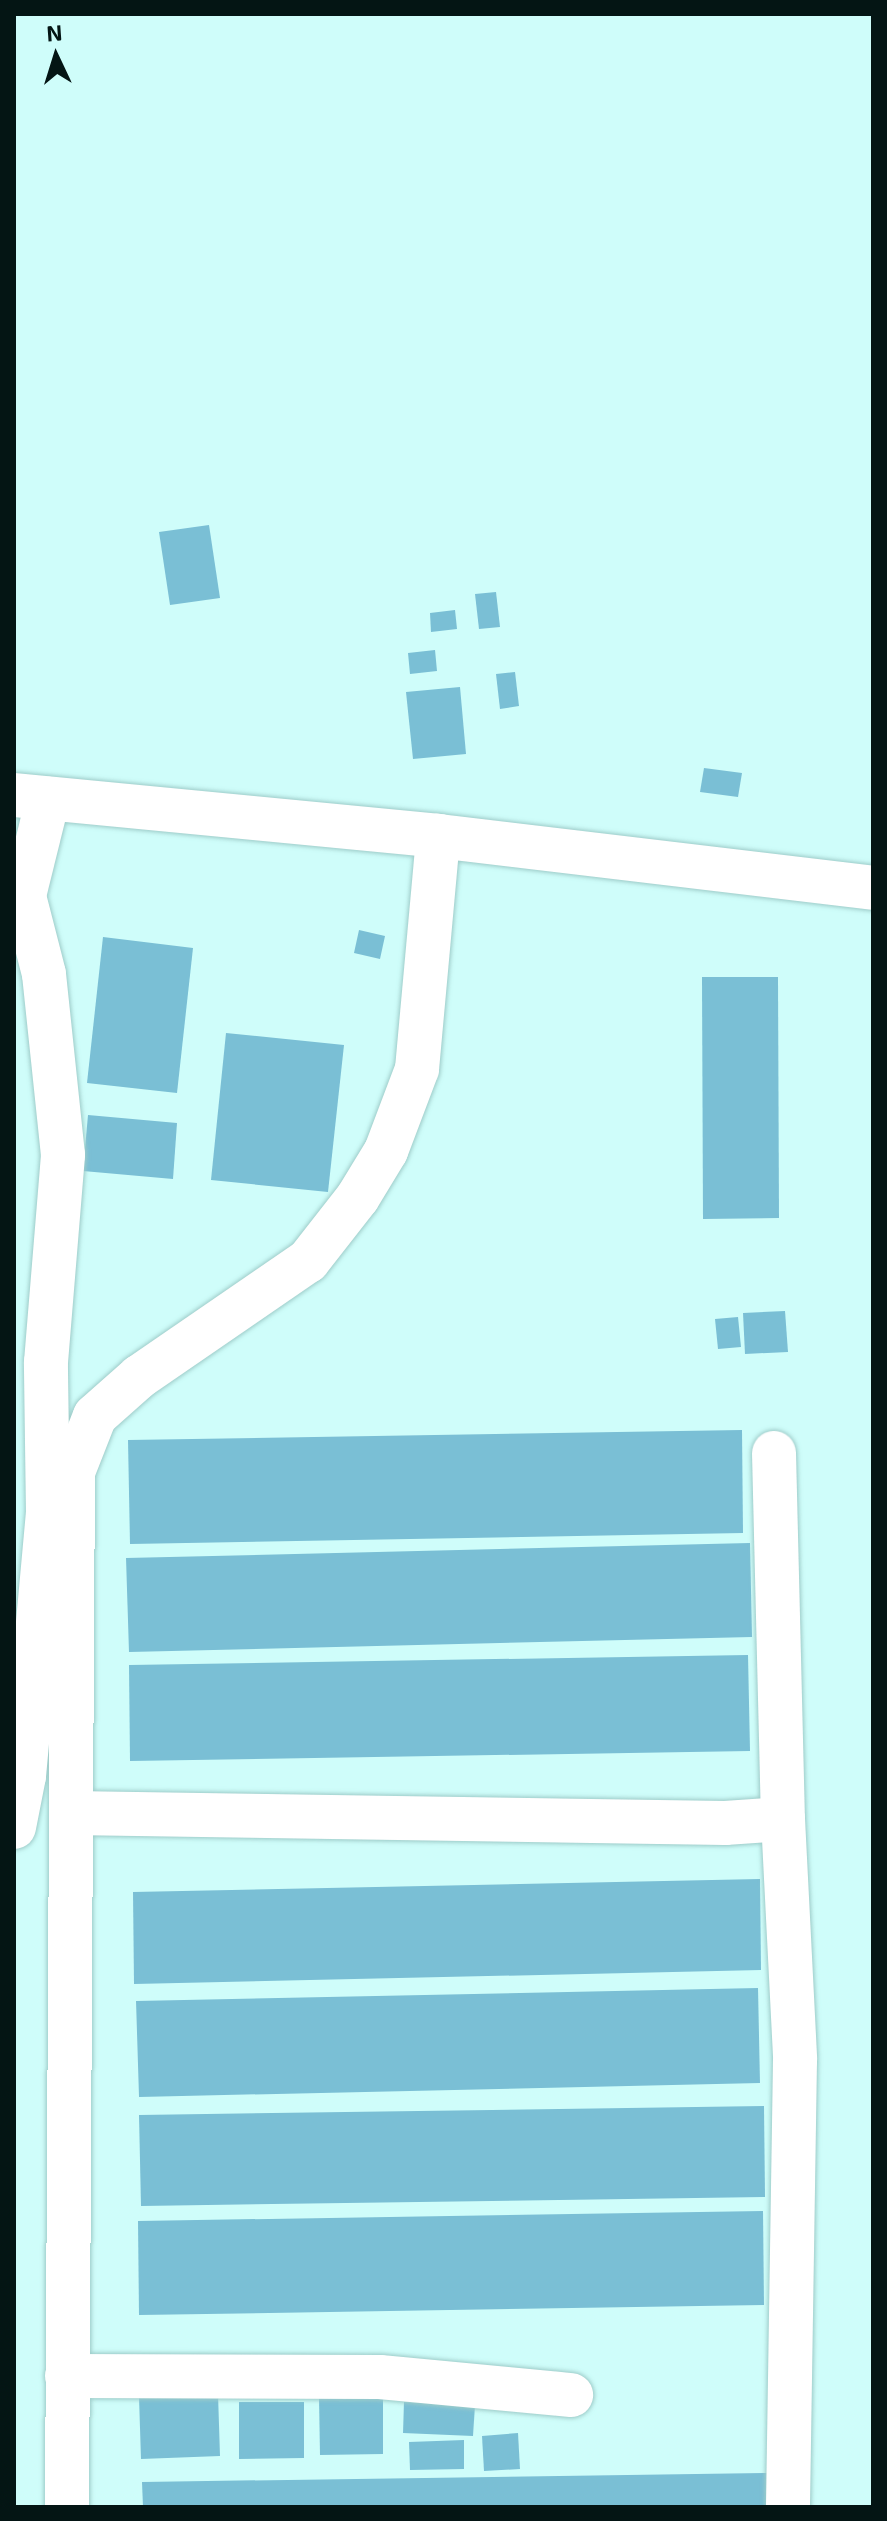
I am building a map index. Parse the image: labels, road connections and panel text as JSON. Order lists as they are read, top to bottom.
{
  "north": "top"
}
